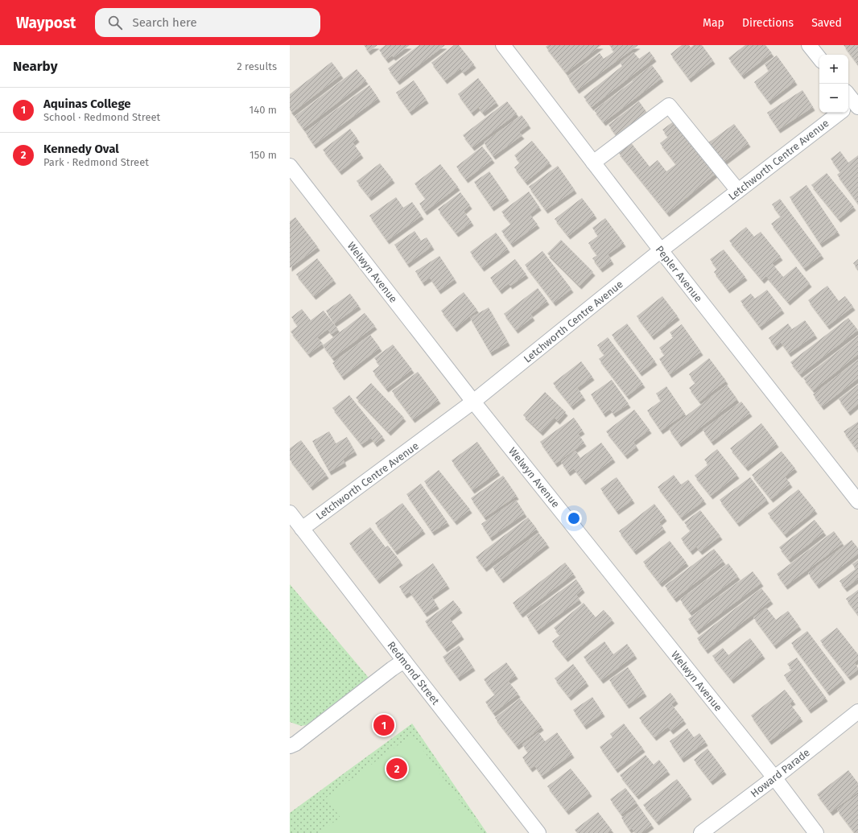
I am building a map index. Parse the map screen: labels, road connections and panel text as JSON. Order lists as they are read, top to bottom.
{
  "streets": {
    "street": [
      "Letchworth Centre Avenue",
      "Welwyn Avenue",
      "Pepler Avenue",
      "Redmond Street",
      "Howard Parade"
    ]
  },
  "crossings": [
    ["Letchworth Centre Avenue", "Welwyn Avenue"],
    ["Letchworth Centre Avenue", "Pepler Avenue"],
    ["Letchworth Centre Avenue", "Redmond Street"],
    ["Welwyn Avenue", "Howard Parade"]
  ],
  "page": {
    "header": "Waypost",
    "search": "Search here",
    "nav": ["Map", "Directions", "Saved"],
    "heading": ["Nearby", "2 results"],
    "map_buttons": ["+", "−"],
    "list": [
      {
        "mark": "1",
        "name": "Aquinas College",
        "note": "School · Redmond Street",
        "value": "140 m"
      },
      {
        "mark": "2",
        "name": "Kennedy Oval",
        "note": "Park · Redmond Street",
        "value": "150 m"
      }
    ],
    "pins": ["1", "2"]
  }
}
